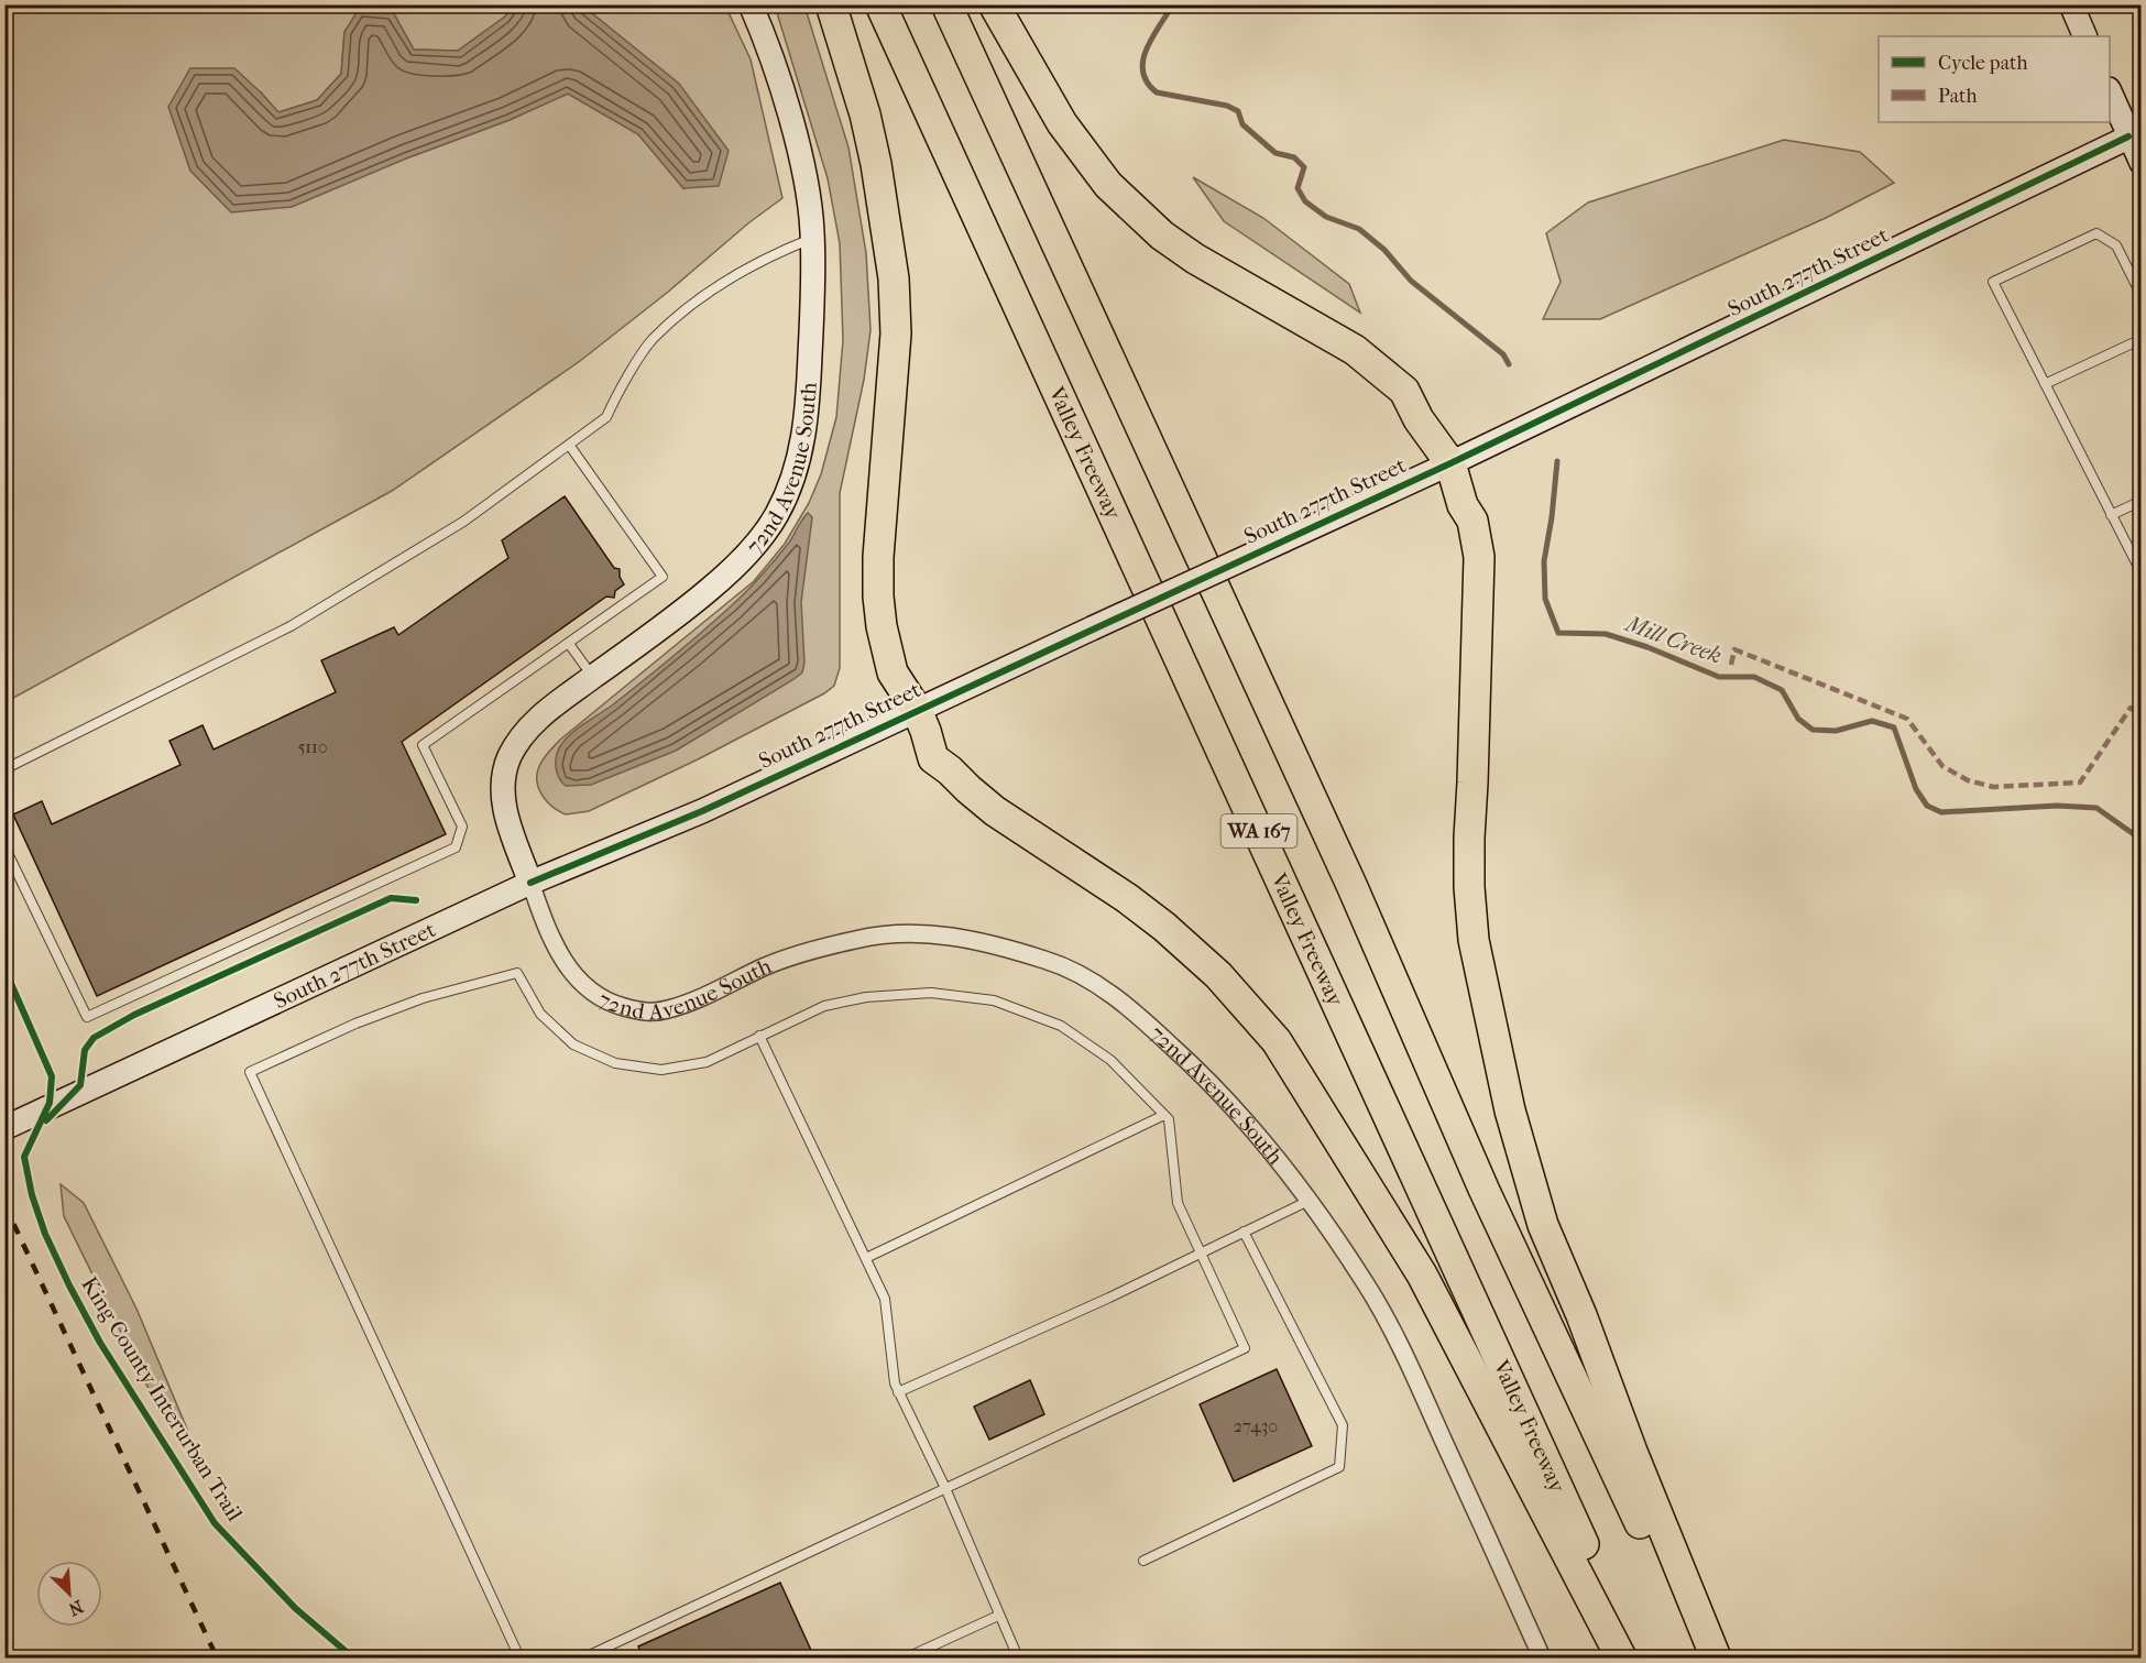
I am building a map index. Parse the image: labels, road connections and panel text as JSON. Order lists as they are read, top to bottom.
{
  "streets": {
    "highway": ["Valley Freeway", "WA 167"],
    "main road": ["South 277th Street", "72nd Avenue South"],
    "cycle path": ["King County Interurban Trail"]
  },
  "crossings": [
    ["South 277th Street", "72nd Avenue South"]
  ],
  "water": ["Mill Creek"],
  "house_numbers": ["5110", "27430"],
  "legend": ["Cycle path", "Path"],
  "north": "bottom right"
}
